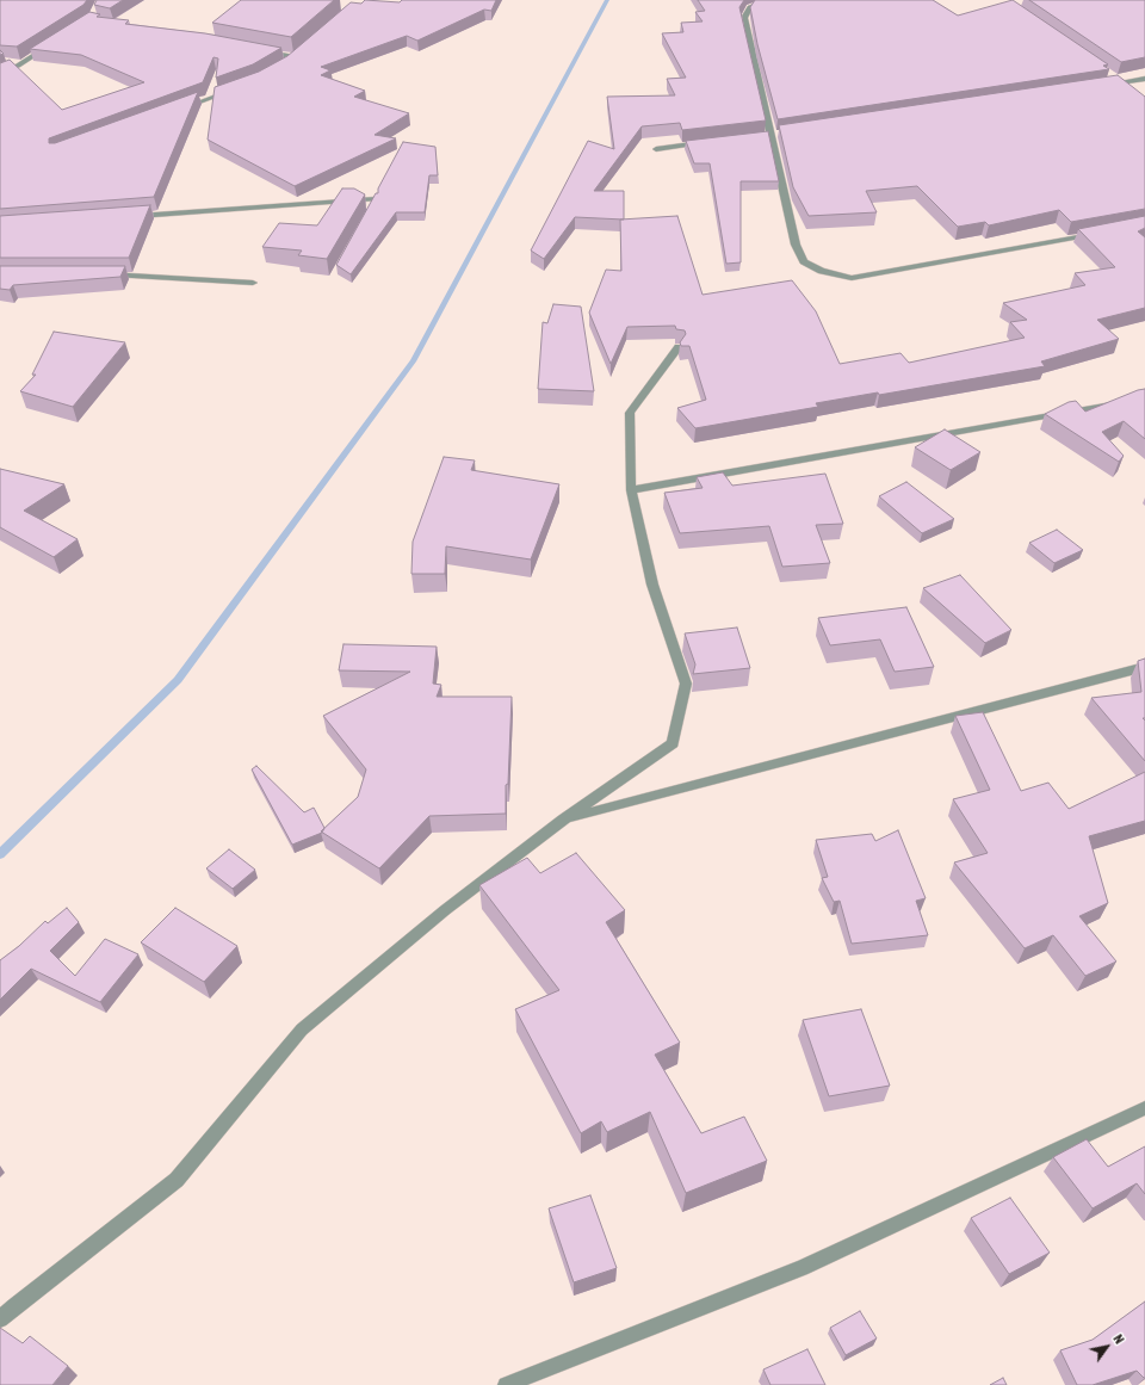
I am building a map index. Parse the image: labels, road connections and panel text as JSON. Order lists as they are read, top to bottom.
{
  "north": "top right"
}
